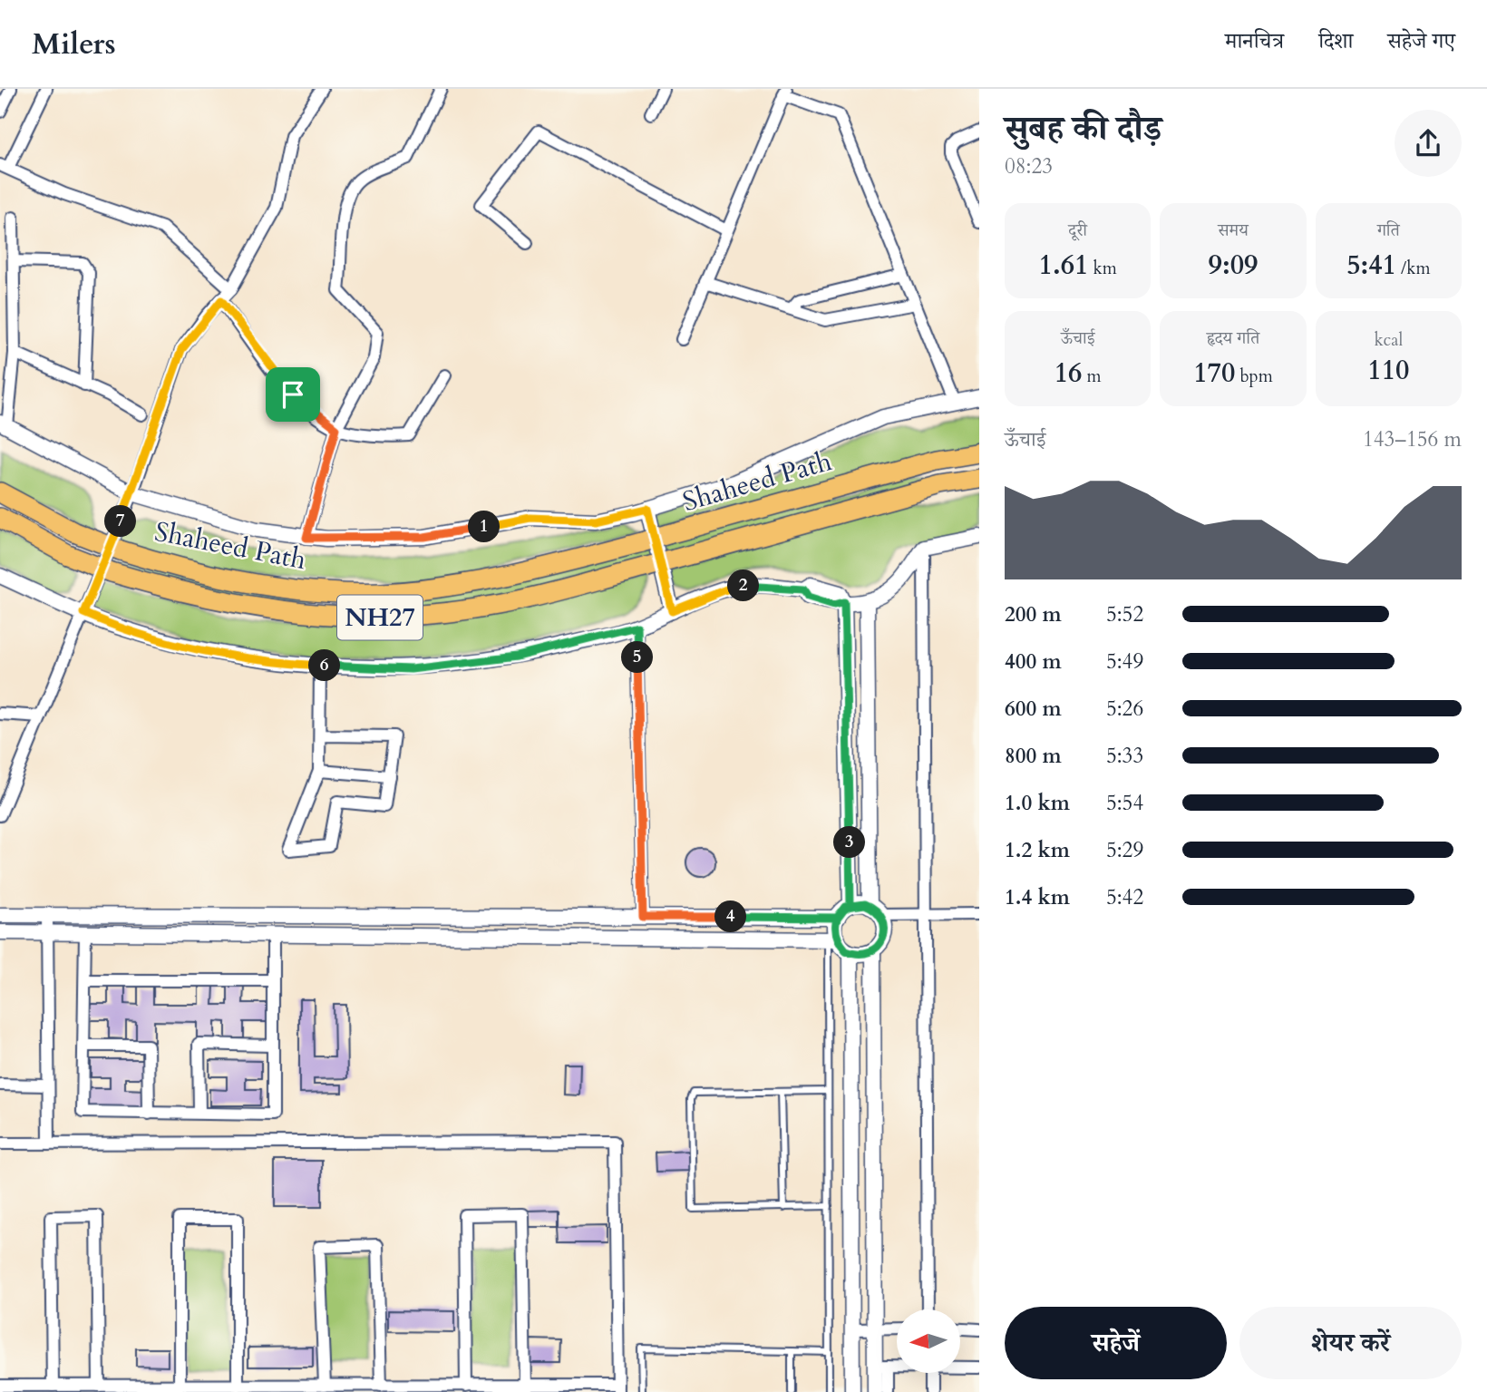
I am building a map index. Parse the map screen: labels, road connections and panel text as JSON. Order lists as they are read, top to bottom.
{
  "streets": {
    "highway": ["Shaheed Path", "NH27"]
  },
  "north": "left",
  "page": {
    "header": "Milers",
    "nav": ["मानचित्र", "दिशा", "सहेजे गए"],
    "heading": ["सुबह की दौड़", "08:23"],
    "stats": [
      ["दूरी", "1.61 km"],
      ["समय", "9:09"],
      ["गति", "5:41 /km"],
      ["ऊँचाई", "16 m"],
      ["हृदय गति", "170 bpm"],
      ["kcal", "110"]
    ],
    "chart": ["ऊँचाई", "143–156 m"],
    "pins": [
      "7",
      "1",
      "2",
      "5",
      "6",
      "3",
      "4"
    ],
    "list": [
      {
        "name": "200 m",
        "note": "5:52"
      },
      {
        "name": "400 m",
        "note": "5:49"
      },
      {
        "name": "600 m",
        "note": "5:26"
      },
      {
        "name": "800 m",
        "note": "5:33"
      },
      {
        "name": "1.0 km",
        "note": "5:54"
      },
      {
        "name": "1.2 km",
        "note": "5:29"
      },
      {
        "name": "1.4 km",
        "note": "5:42"
      }
    ],
    "buttons": ["सहेजें", "शेयर करें"]
  }
}
